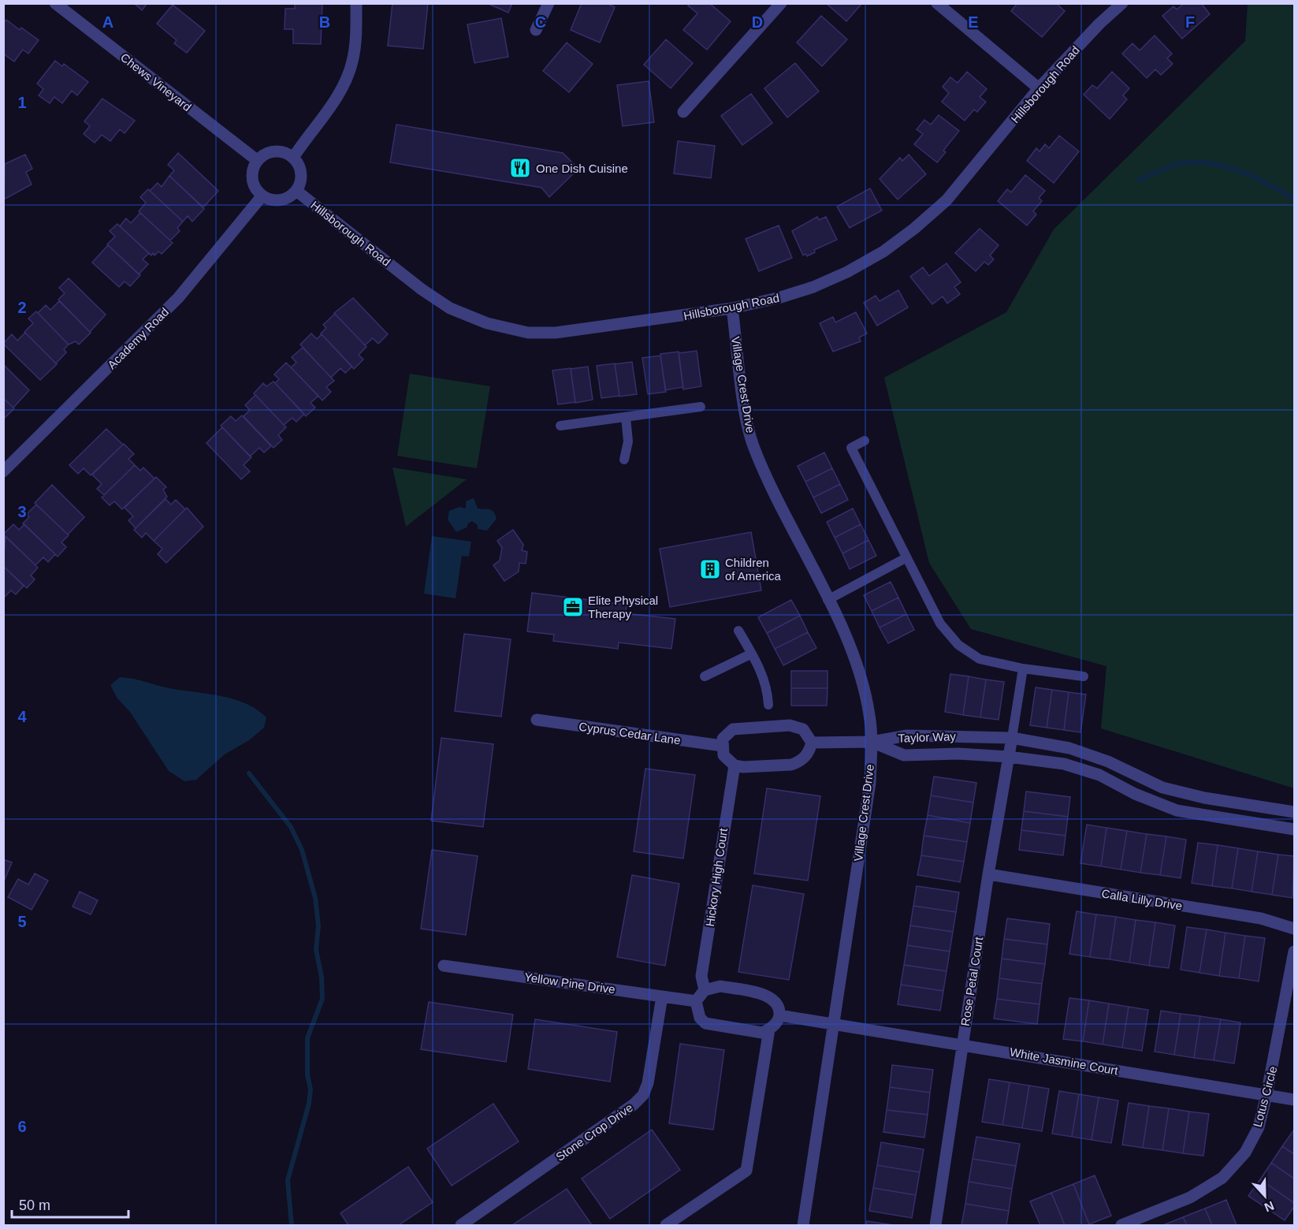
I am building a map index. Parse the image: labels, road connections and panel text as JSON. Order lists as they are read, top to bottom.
{
  "streets": {
    "street": [
      "Chews Vineyard",
      "Hillsborough Road",
      "Academy Road",
      "Village Crest Drive",
      "Cyprus Cedar Lane",
      "Taylor Way",
      "Hickory High Court",
      "Calla Lilly Drive",
      "Rose Petal Court",
      "Yellow Pine Drive",
      "White Jasmine Court",
      "Lotus Circle",
      "Stone Crop Drive"
    ]
  },
  "crossings": [
    ["Chews Vineyard", "Hillsborough Road"],
    ["Chews Vineyard", "Academy Road"],
    ["Hillsborough Road", "Academy Road"],
    ["Hillsborough Road", "Village Crest Drive"],
    ["Village Crest Drive", "Taylor Way"],
    ["Village Crest Drive", "White Jasmine Court"],
    ["Taylor Way", "Rose Petal Court"],
    ["Calla Lilly Drive", "Rose Petal Court"],
    ["Rose Petal Court", "White Jasmine Court"],
    ["Yellow Pine Drive", "Stone Crop Drive"],
    ["White Jasmine Court", "Lotus Circle"]
  ],
  "places": {
    "restaurant": ["One Dish Cuisine"],
    "building": ["Children of America"],
    "office": ["Elite Physical Therapy"]
  },
  "scale_bar": "50 m",
  "north": "bottom",
  "grid": {
    "columns": [
      "A",
      "B",
      "C",
      "D",
      "E",
      "F"
    ],
    "rows": [
      "1",
      "2",
      "3",
      "4",
      "5",
      "6"
    ]
  }
}
